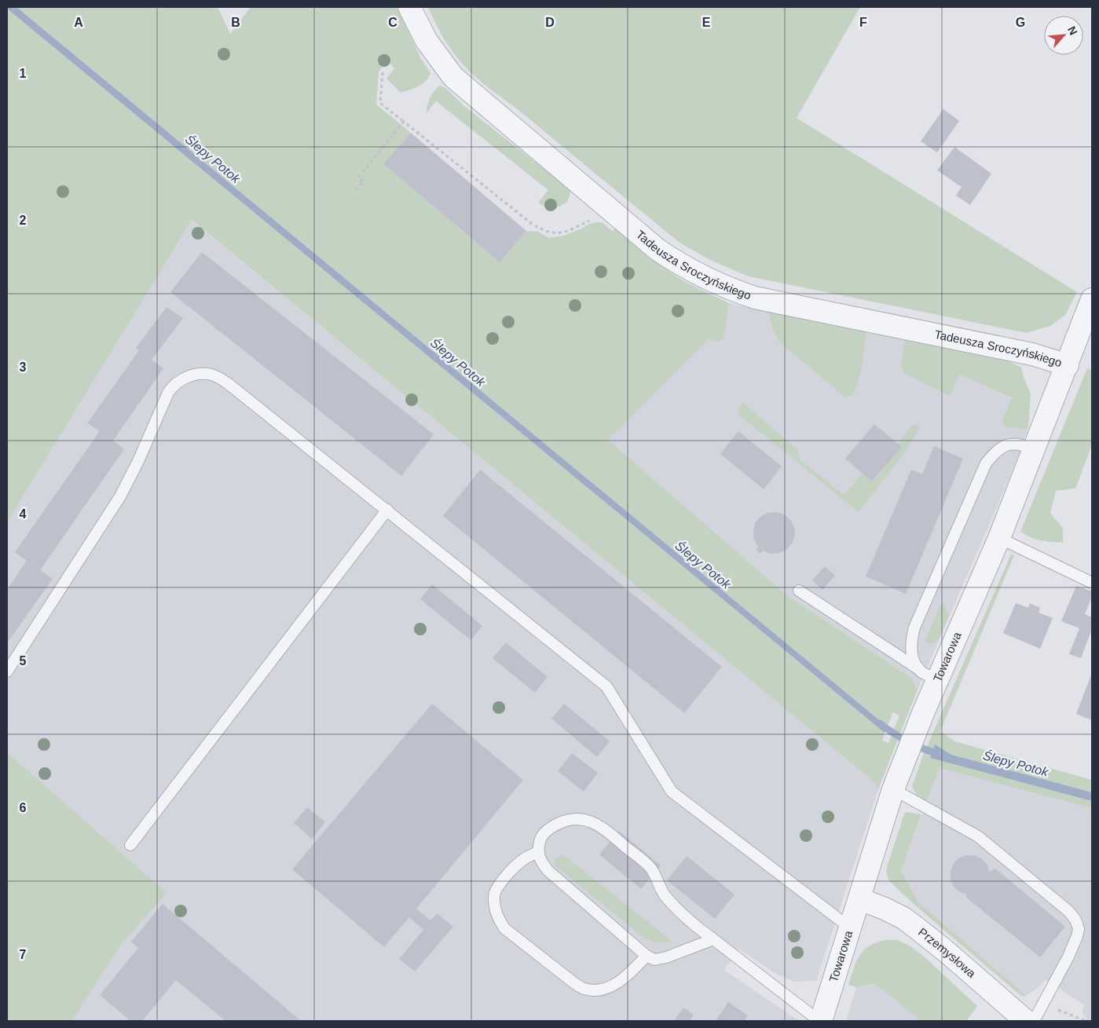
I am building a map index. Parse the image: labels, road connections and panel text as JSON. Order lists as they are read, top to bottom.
{
  "streets": {
    "street": ["Tadeusza Sroczyńskiego", "Towarowa", "Przemysłowa"]
  },
  "crossings": [
    ["Tadeusza Sroczyńskiego", "Towarowa"],
    ["Towarowa", "Przemysłowa"]
  ],
  "water": ["Ślepy Potok"],
  "north": "top right",
  "grid": {
    "columns": [
      "A",
      "B",
      "C",
      "D",
      "E",
      "F",
      "G"
    ],
    "rows": [
      "1",
      "2",
      "3",
      "4",
      "5",
      "6",
      "7"
    ]
  }
}
